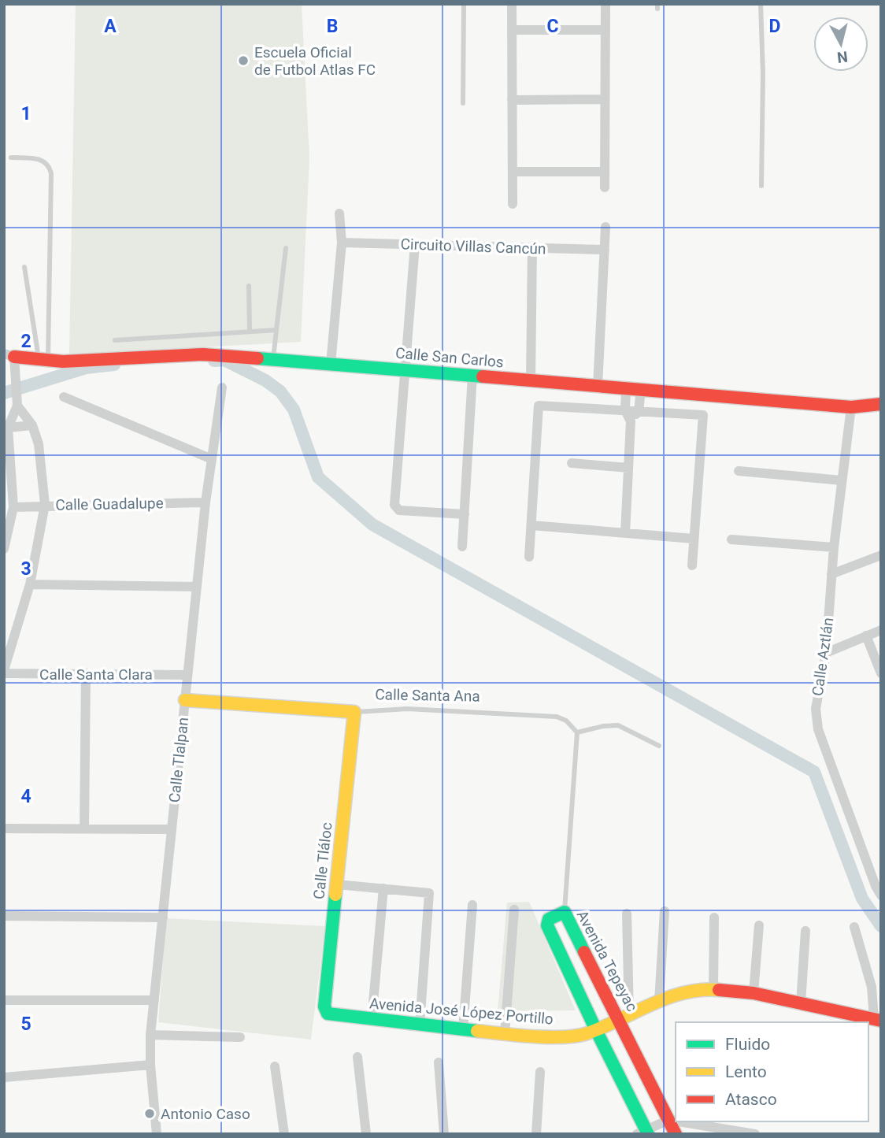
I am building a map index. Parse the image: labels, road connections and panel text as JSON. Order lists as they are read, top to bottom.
{
  "streets": {
    "street": [
      "Circuito Villas Cancún",
      "Calle San Carlos",
      "Calle Guadalupe",
      "Calle Aztlán",
      "Calle Santa Clara",
      "Calle Santa Ana",
      "Calle Tlalpan",
      "Calle Tláloc",
      "Avenida Tepeyac",
      "Avenida José López Portillo"
    ]
  },
  "crossings": [
    ["Calle San Carlos", "Calle Aztlán"],
    ["Calle Guadalupe", "Calle Tlalpan"],
    ["Calle Santa Clara", "Calle Tlalpan"],
    ["Calle Santa Ana", "Calle Tlalpan"],
    ["Calle Santa Ana", "Calle Tláloc"],
    ["Calle Tláloc", "Avenida José López Portillo"],
    ["Avenida Tepeyac", "Avenida José López Portillo"]
  ],
  "places": ["Escuela Oficial de Futbol Atlas FC", "Antonio Caso"],
  "legend": ["Fluido", "Lento", "Atasco"],
  "north": "bottom",
  "grid": {
    "columns": [
      "A",
      "B",
      "C",
      "D"
    ],
    "rows": [
      "1",
      "2",
      "3",
      "4",
      "5"
    ]
  }
}
